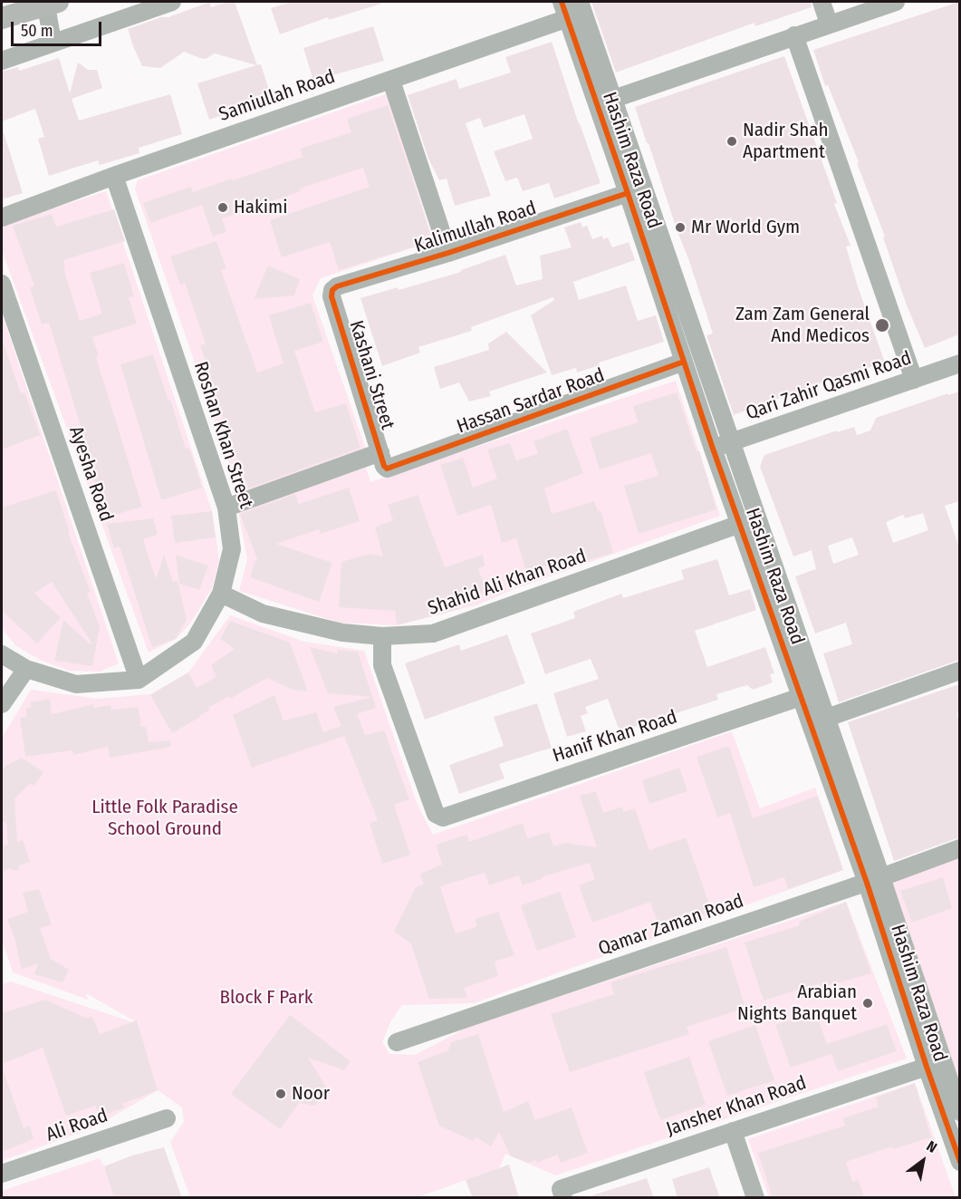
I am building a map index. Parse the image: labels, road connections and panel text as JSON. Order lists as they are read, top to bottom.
{
  "streets": {
    "street": [
      "Samiullah Road",
      "Hashim Raza Road",
      "Kalimullah Road",
      "Kashani Street",
      "Qari Zahir Qasmi Road",
      "Hassan Sardar Road",
      "Roshan Khan Street",
      "Ayesha Road",
      "Shahid Ali Khan Road",
      "Hanif Khan Road",
      "Qamar Zaman Road",
      "Jansher Khan Road",
      "Ali Road"
    ]
  },
  "crossings": [
    ["Samiullah Road", "Hashim Raza Road"],
    ["Samiullah Road", "Roshan Khan Street"],
    ["Hashim Raza Road", "Kalimullah Road"],
    ["Hashim Raza Road", "Qari Zahir Qasmi Road"],
    ["Hashim Raza Road", "Hassan Sardar Road"],
    ["Hashim Raza Road", "Shahid Ali Khan Road"],
    ["Hashim Raza Road", "Hanif Khan Road"],
    ["Hashim Raza Road", "Qamar Zaman Road"],
    ["Hashim Raza Road", "Jansher Khan Road"],
    ["Kalimullah Road", "Kashani Street"],
    ["Kashani Street", "Hassan Sardar Road"],
    ["Hassan Sardar Road", "Roshan Khan Street"],
    ["Roshan Khan Street", "Ayesha Road"],
    ["Roshan Khan Street", "Shahid Ali Khan Road"],
    ["Shahid Ali Khan Road", "Hanif Khan Road"]
  ],
  "parks": ["Little Folk Paradise School Ground", "Block F Park"],
  "places": [
    "Nadir Shah Apartment",
    "Hakimi",
    "Mr World Gym",
    "Zam Zam General And Medicos",
    "Arabian Nights Banquet",
    "Noor"
  ],
  "scale_bar": "50 m",
  "north": "top right"
}
